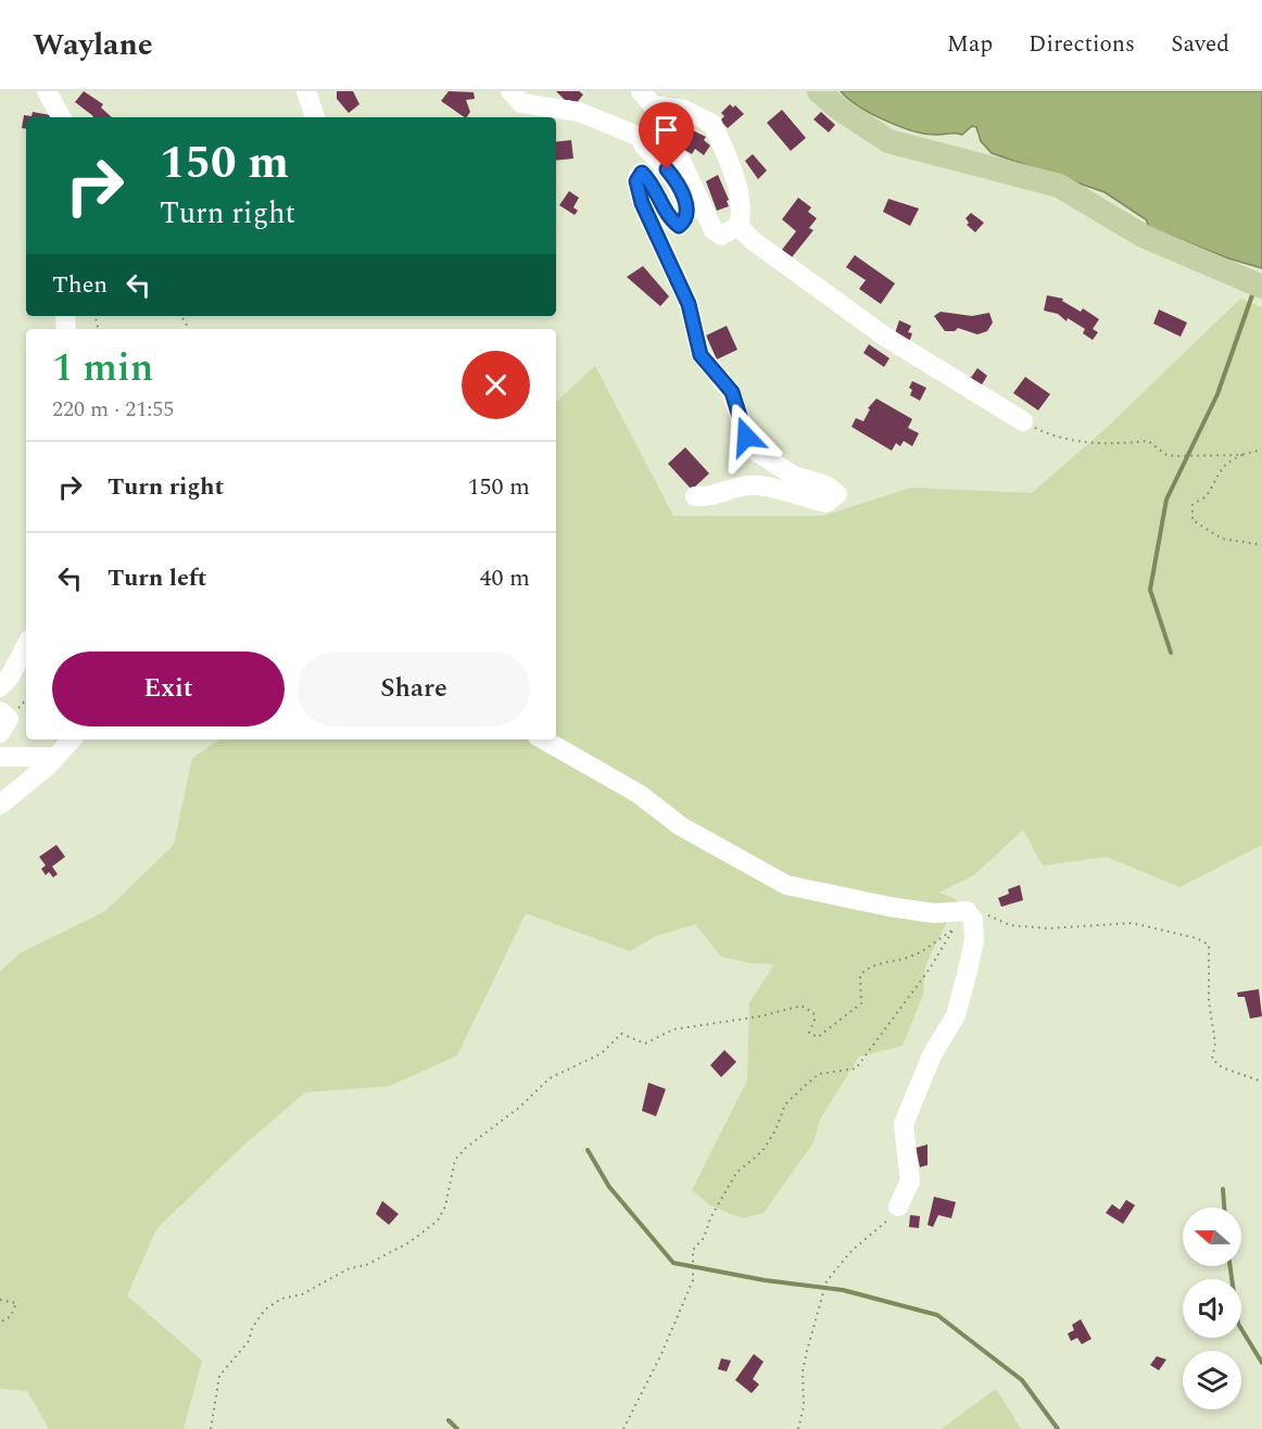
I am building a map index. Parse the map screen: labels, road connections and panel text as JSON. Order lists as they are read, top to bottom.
{
  "north": "left",
  "page": {
    "header": "Waylane",
    "nav": ["Map", "Directions", "Saved"],
    "turn": ["150 m", "Turn right"],
    "then": "Then",
    "heading": ["1 min", "220 m · 21:55"],
    "list": [
      {
        "name": "Turn right",
        "value": "150 m"
      },
      {
        "name": "Turn left",
        "value": "40 m"
      }
    ],
    "buttons": ["Exit", "Share"]
  }
}
